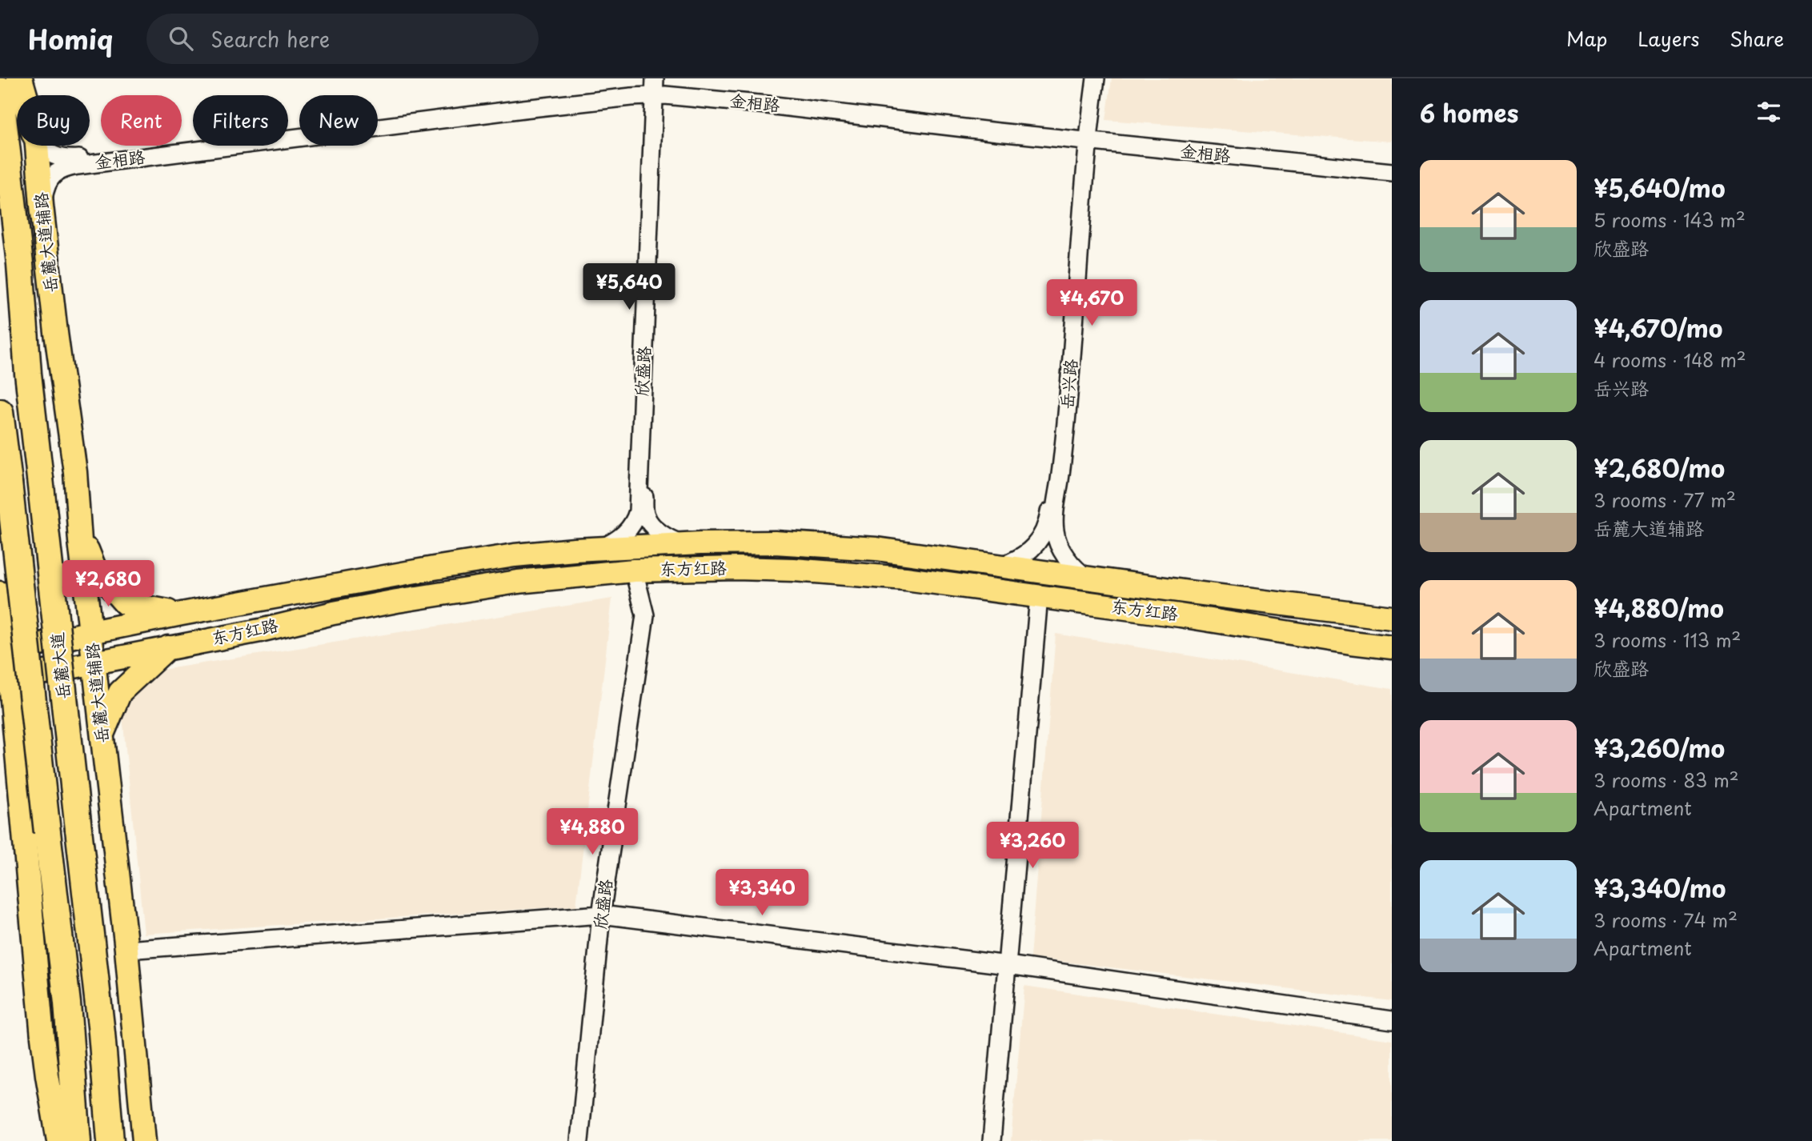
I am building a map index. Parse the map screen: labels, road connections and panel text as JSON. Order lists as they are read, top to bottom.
{
  "streets": {
    "highway": ["岳麓大道"],
    "main road": ["岳麓大道辅路", "东方红路"],
    "street": ["金相路", "欣盛路", "岳兴路"]
  },
  "crossings": [
    ["金相路", "岳麓大道辅路"],
    ["金相路", "欣盛路"],
    ["金相路", "岳兴路"],
    ["岳麓大道辅路", "东方红路"],
    ["欣盛路", "东方红路"],
    ["岳兴路", "东方红路"]
  ],
  "page": {
    "header": "Homiq",
    "search": "Search here",
    "nav": ["Map", "Layers", "Share"],
    "heading": "6 homes",
    "chip": [
      "Buy",
      "Rent",
      "Filters",
      "New"
    ],
    "list": [
      {
        "name": "¥5,640/mo",
        "note": "5 rooms · 143 m² · 欣盛路"
      },
      {
        "name": "¥4,670/mo",
        "note": "4 rooms · 148 m² · 岳兴路"
      },
      {
        "name": "¥2,680/mo",
        "note": "3 rooms · 77 m² · 岳麓大道辅路"
      },
      {
        "name": "¥4,880/mo",
        "note": "3 rooms · 113 m² · 欣盛路"
      },
      {
        "name": "¥3,260/mo",
        "note": "3 rooms · 83 m² · Apartment"
      },
      {
        "name": "¥3,340/mo",
        "note": "3 rooms · 74 m² · Apartment"
      }
    ],
    "price": [
      "¥5,640",
      "¥4,670",
      "¥2,680",
      "¥4,880",
      "¥3,260",
      "¥3,340"
    ]
  }
}
